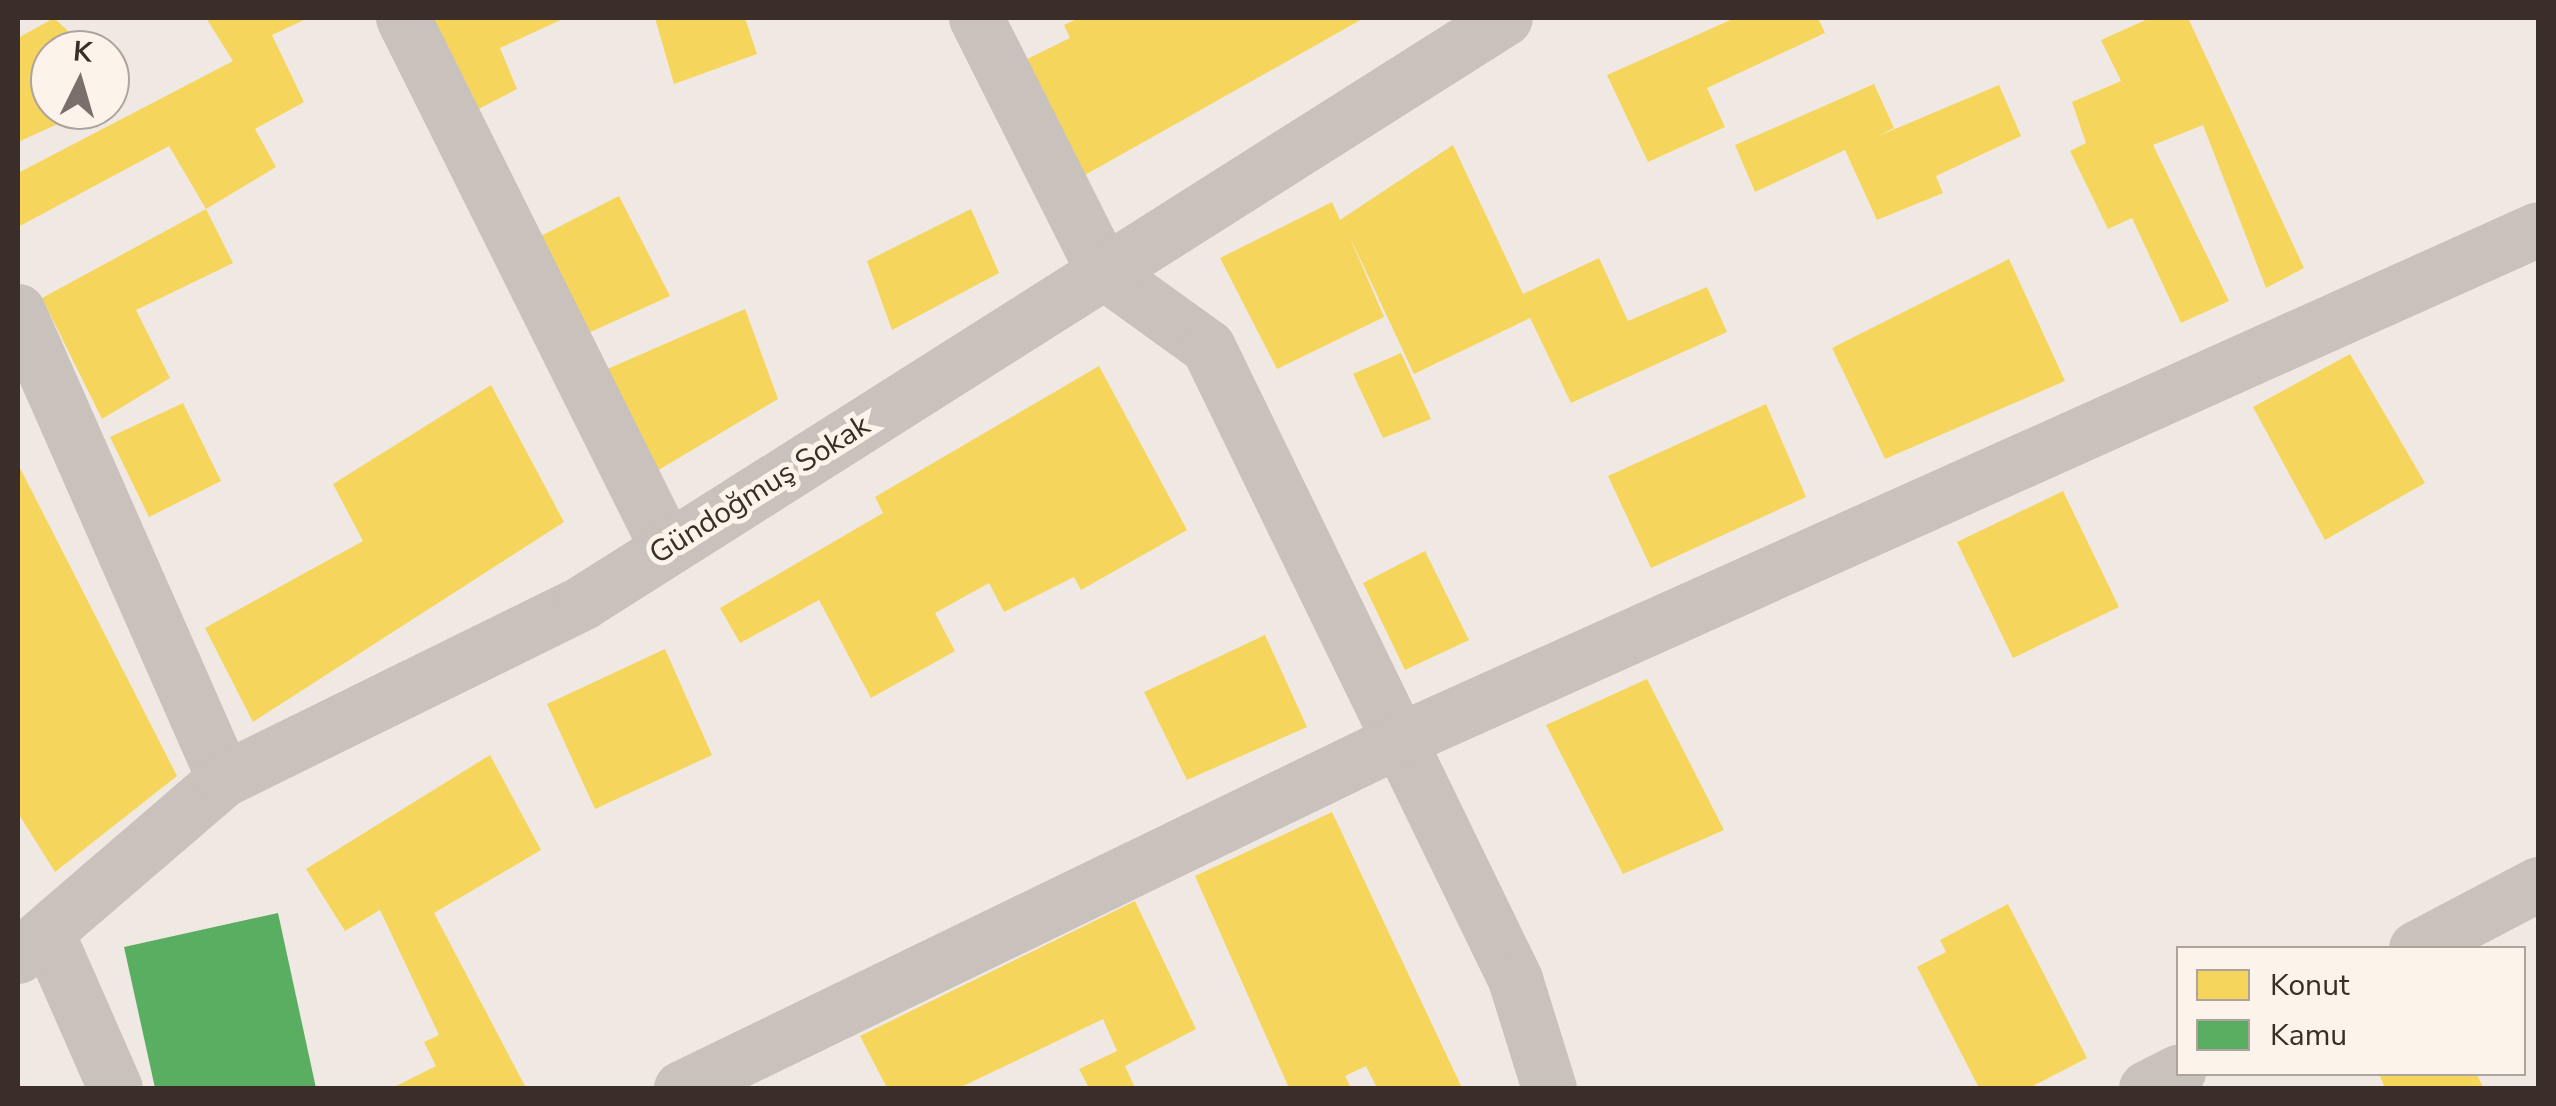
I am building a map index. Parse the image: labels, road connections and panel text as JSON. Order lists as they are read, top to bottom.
{
  "streets": {
    "street": ["Gündoğmuş Sokak"]
  },
  "legend": ["Konut", "Kamu"],
  "north": "top"
}
